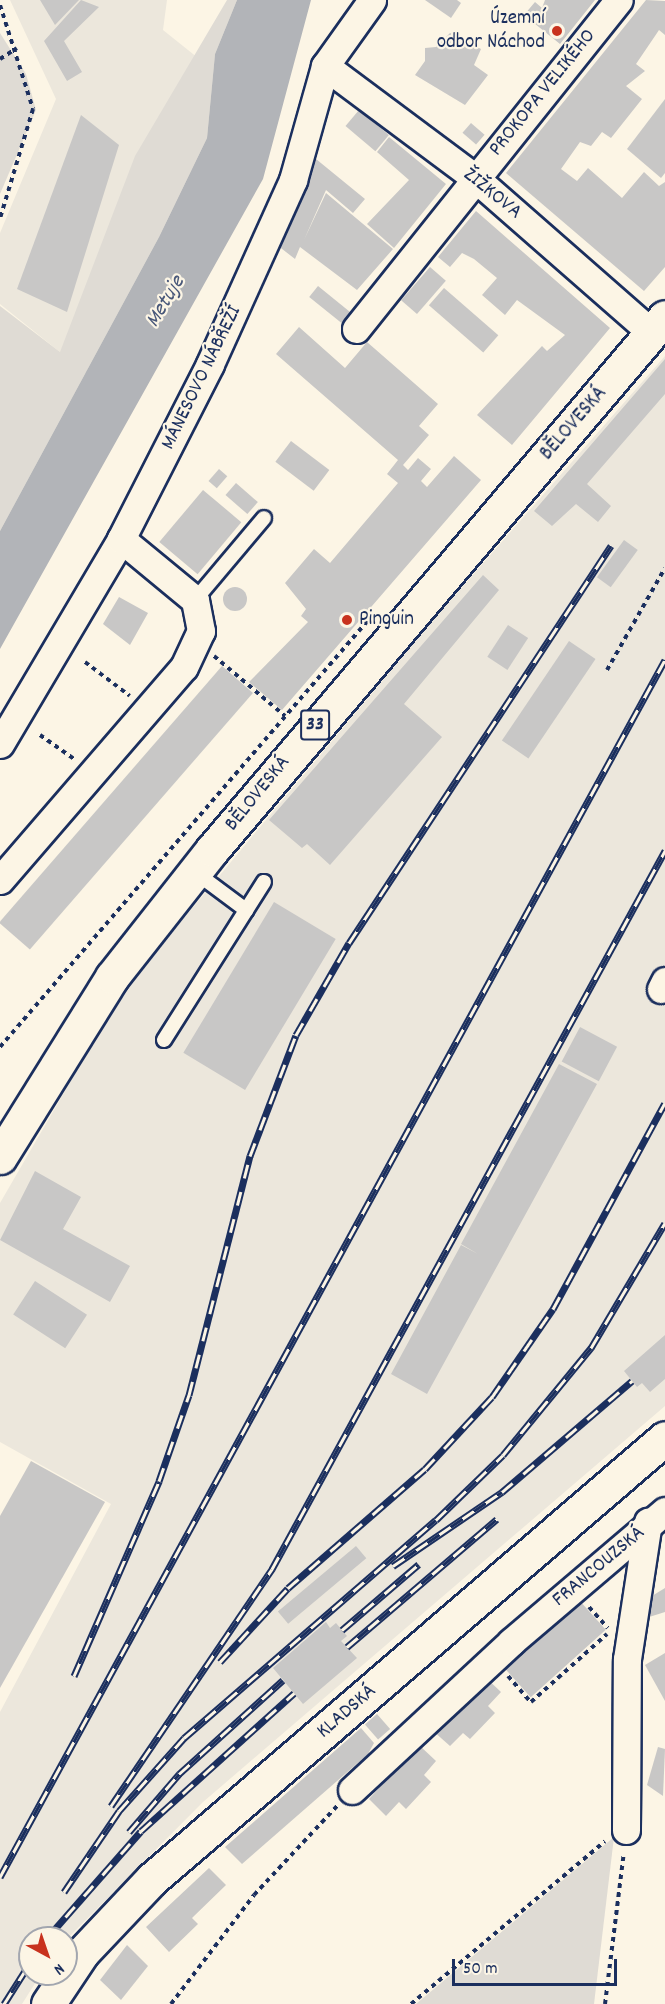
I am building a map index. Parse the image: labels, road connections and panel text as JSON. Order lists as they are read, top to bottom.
{
  "streets": {
    "main road": ["BĚLOVESKÁ", "33", "KLADSKÁ"],
    "street": [
      "PROKOPA VELIKÉHO",
      "ŽIŽKOVA",
      "MÁNESOVO NÁBŘEŽÍ",
      "FRANCOUZSKÁ"
    ]
  },
  "crossings": [
    ["PROKOPA VELIKÉHO", "ŽIŽKOVA"],
    ["ŽIŽKOVA", "MÁNESOVO NÁBŘEŽÍ"],
    ["ŽIŽKOVA", "BĚLOVESKÁ"]
  ],
  "water": ["Metuje"],
  "places": ["Územní odbor Náchod", "Pinguin"],
  "scale_bar": "50 m",
  "north": "bottom right"
}
